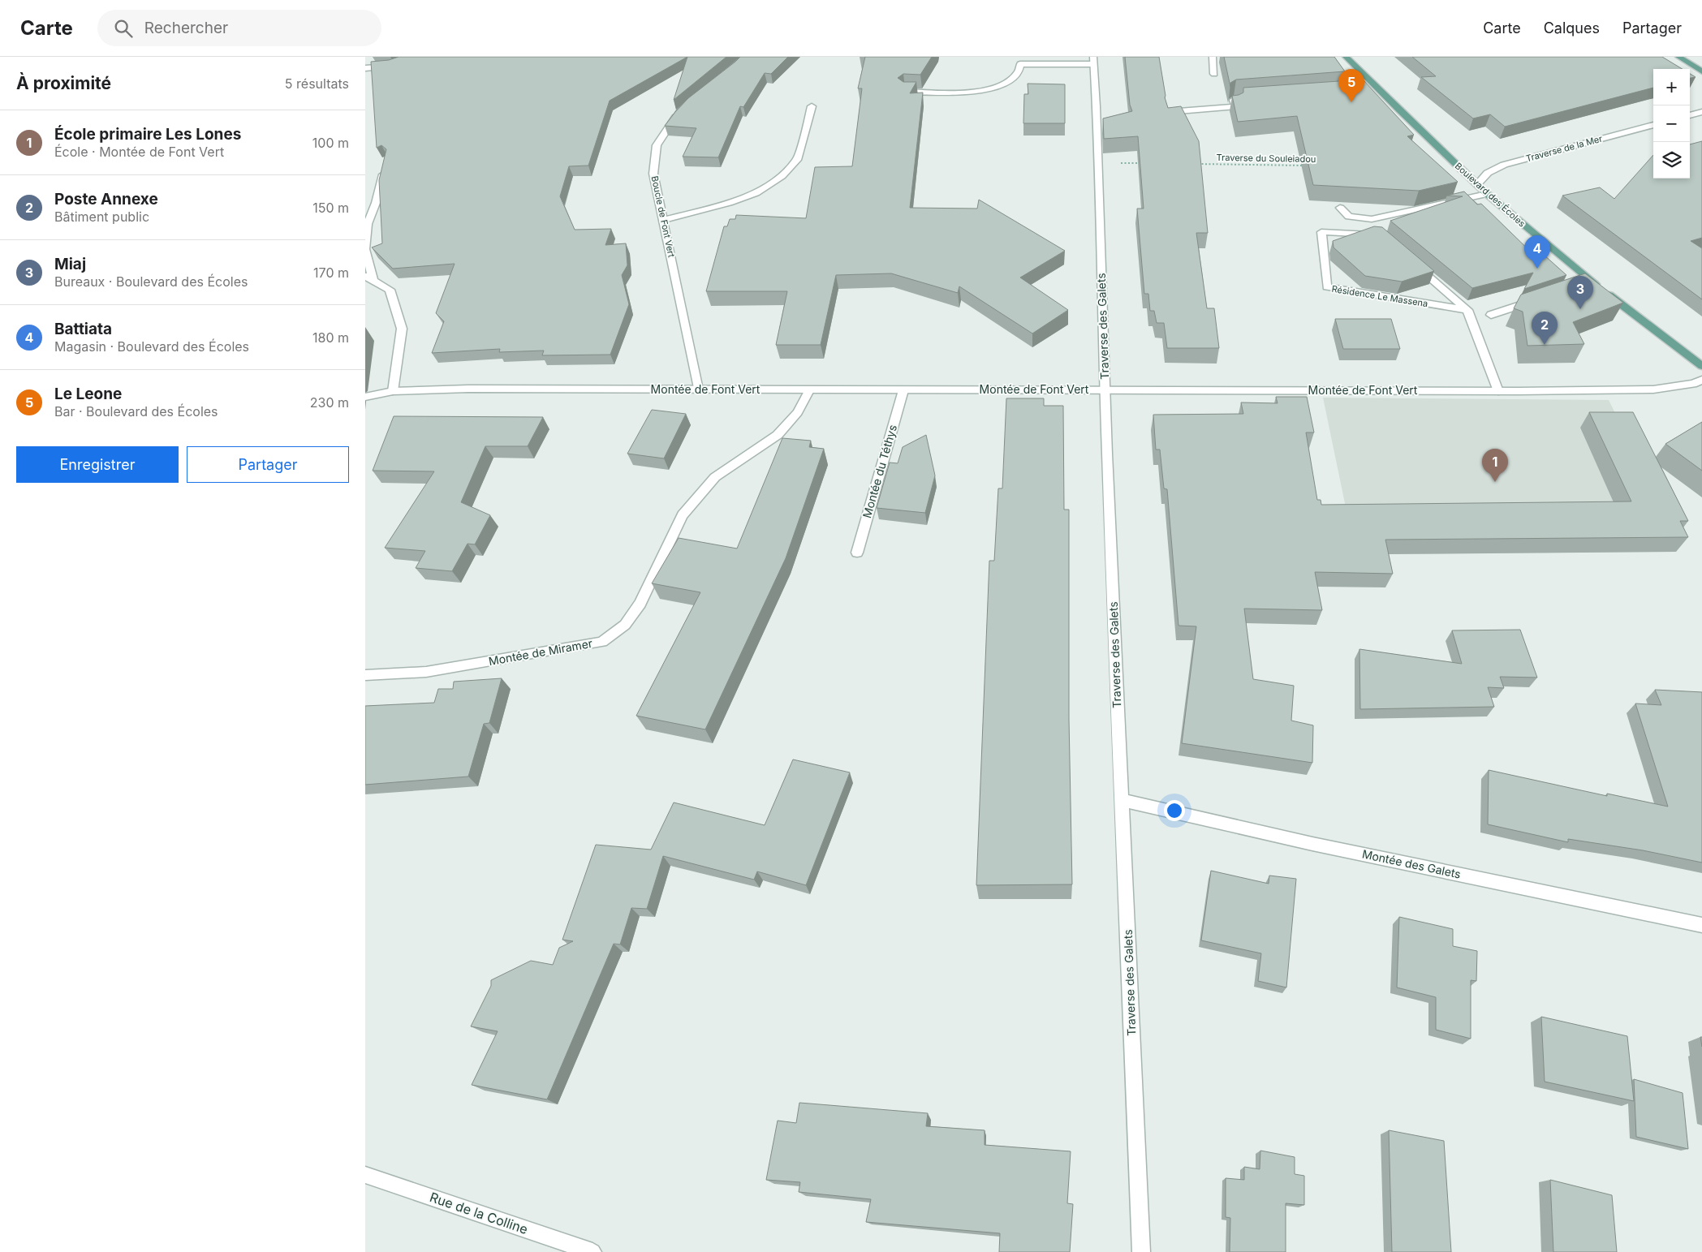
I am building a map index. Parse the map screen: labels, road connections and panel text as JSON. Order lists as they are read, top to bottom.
{
  "streets": {
    "main road": ["Boulevard des Écoles"],
    "street": [
      "Traverse de la Mer",
      "Boucle de Font Vert",
      "Résidence Le Massena",
      "Traverse des Galets",
      "Montée de Font Vert",
      "Montée du Téthys",
      "Montée de Miramer",
      "Montée des Galets",
      "Rue de la Colline"
    ],
    "path": ["Traverse du Souleiadou"]
  },
  "crossings": [
    ["Traverse de la Mer", "Boulevard des Écoles"],
    ["Boucle de Font Vert", "Montée de Font Vert"],
    ["Résidence Le Massena", "Montée de Font Vert"],
    ["Traverse des Galets", "Montée de Font Vert"],
    ["Traverse des Galets", "Montée des Galets"],
    ["Montée de Font Vert", "Montée du Téthys"],
    ["Montée de Font Vert", "Montée de Miramer"]
  ],
  "page": {
    "header": "Carte",
    "search": "Rechercher",
    "nav": ["Carte", "Calques", "Partager"],
    "heading": ["À proximité", "5 résultats"],
    "map_buttons": ["+", "−"],
    "pins": [
      "5",
      "4",
      "3",
      "2",
      "1"
    ],
    "list": [
      {
        "mark": "1",
        "name": "École primaire Les Lones",
        "note": "École · Montée de Font Vert",
        "value": "100 m"
      },
      {
        "mark": "2",
        "name": "Poste Annexe",
        "note": "Bâtiment public",
        "value": "150 m"
      },
      {
        "mark": "3",
        "name": "Miaj",
        "note": "Bureaux · Boulevard des Écoles",
        "value": "170 m"
      },
      {
        "mark": "4",
        "name": "Battiata",
        "note": "Magasin · Boulevard des Écoles",
        "value": "180 m"
      },
      {
        "mark": "5",
        "name": "Le Leone",
        "note": "Bar · Boulevard des Écoles",
        "value": "230 m"
      }
    ],
    "buttons": ["Enregistrer", "Partager"]
  }
}
